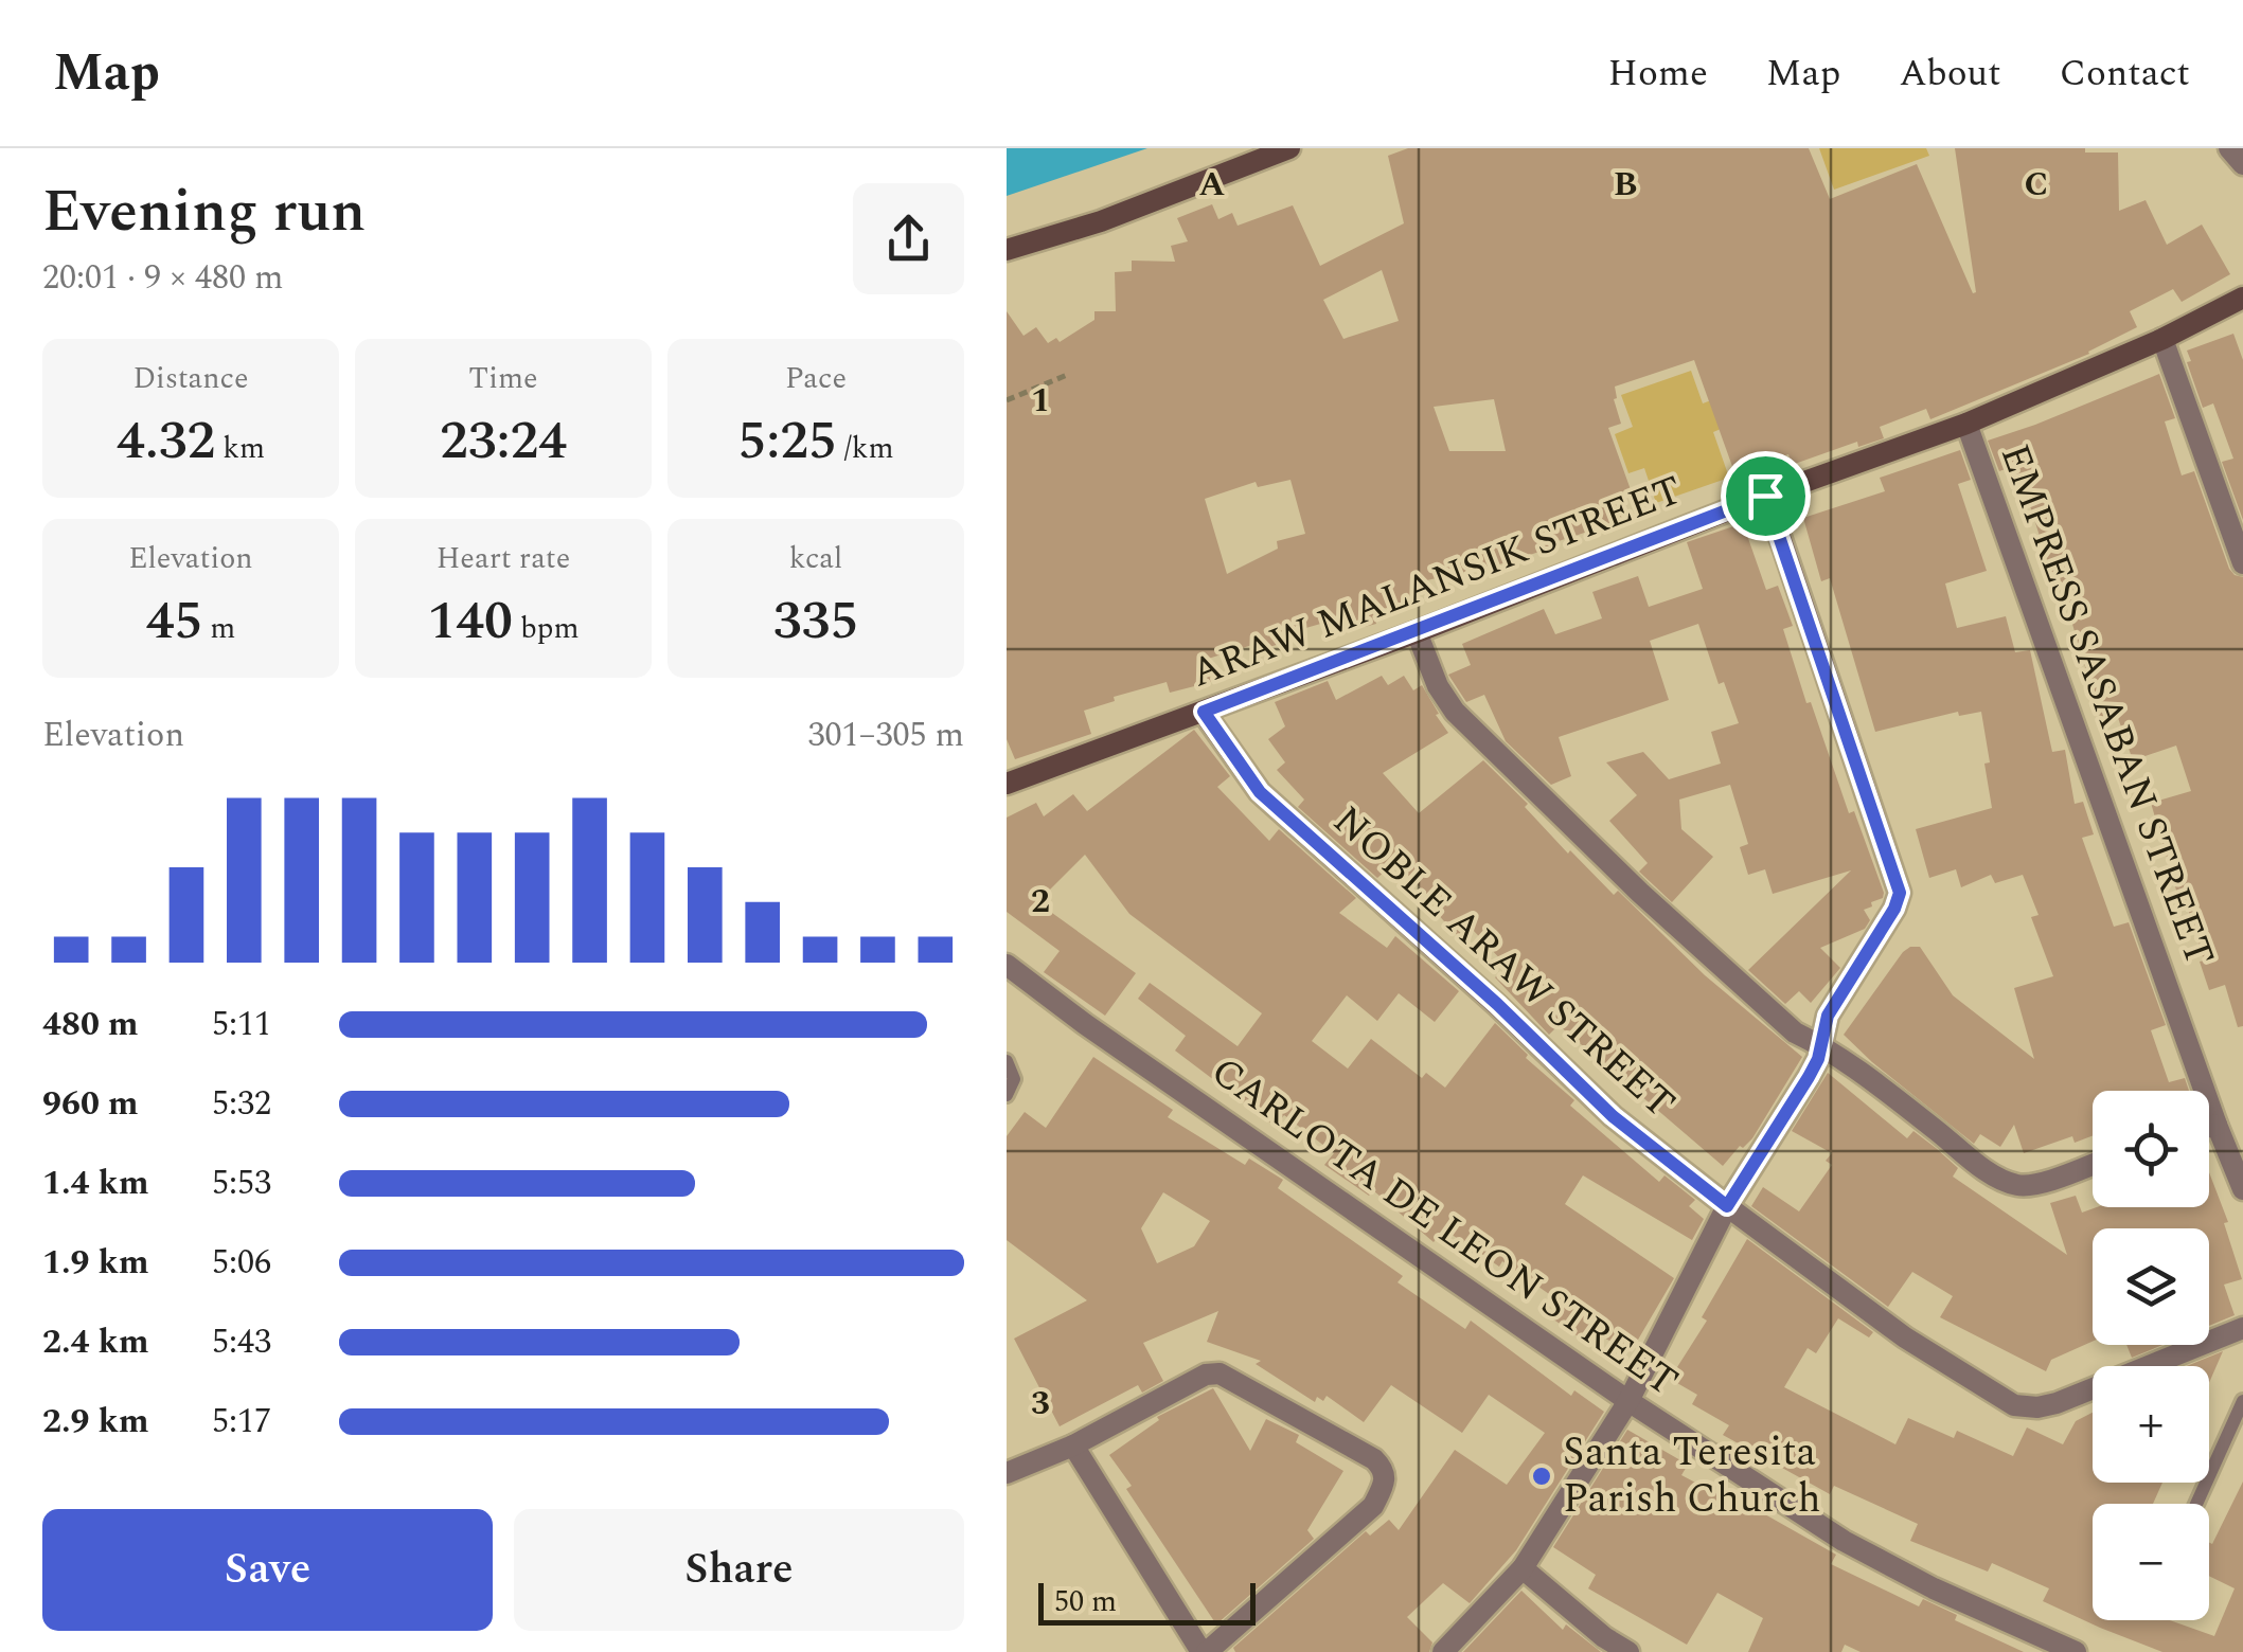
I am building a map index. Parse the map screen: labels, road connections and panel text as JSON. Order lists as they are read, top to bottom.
{
  "streets": {
    "main road": ["ARAW MALANSIK STREET"],
    "street": ["EMPRESS SASABAN STREET", "NOBLE ARAW STREET", "CARLOTA DE LEON STREET"]
  },
  "crossings": [
    ["ARAW MALANSIK STREET", "EMPRESS SASABAN STREET"],
    ["ARAW MALANSIK STREET", "NOBLE ARAW STREET"]
  ],
  "places": ["Santa Teresita Parish Church"],
  "scale_bar": "50 m",
  "page": {
    "header": "Map",
    "nav": [
      "Home",
      "Map",
      "About",
      "Contact"
    ],
    "heading": ["Evening run", "20:01 · 9 × 480 m"],
    "stats": [
      ["Distance", "4.32 km"],
      ["Time", "23:24"],
      ["Pace", "5:25 /km"],
      ["Elevation", "45 m"],
      ["Heart rate", "140 bpm"],
      ["kcal", "335"]
    ],
    "chart": ["Elevation", "301–305 m"],
    "list": [
      {
        "name": "480 m",
        "note": "5:11"
      },
      {
        "name": "960 m",
        "note": "5:32"
      },
      {
        "name": "1.4 km",
        "note": "5:53"
      },
      {
        "name": "1.9 km",
        "note": "5:06"
      },
      {
        "name": "2.4 km",
        "note": "5:43"
      },
      {
        "name": "2.9 km",
        "note": "5:17"
      }
    ],
    "map_buttons": ["+", "−"],
    "buttons": ["Save", "Share"],
    "scale": "50 m"
  },
  "grid": {
    "columns": ["A", "B", "C"],
    "rows": ["1", "2", "3"]
  }
}
